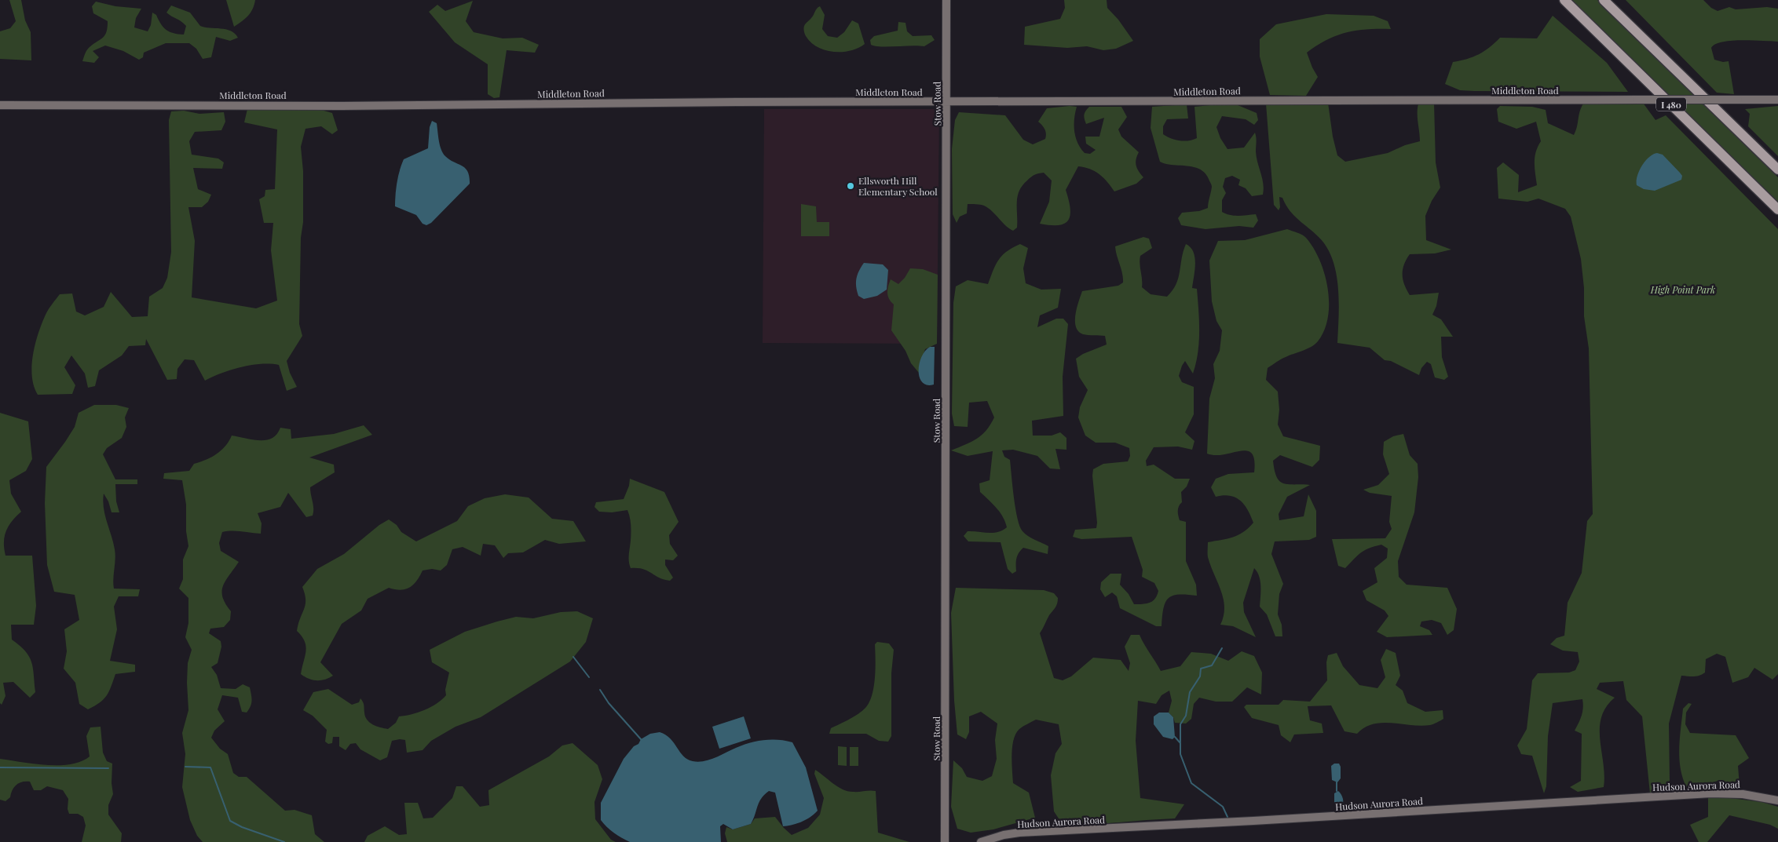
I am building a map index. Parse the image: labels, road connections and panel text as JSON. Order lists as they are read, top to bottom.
{
  "streets": {
    "highway": ["I 480"],
    "street": ["Middleton Road", "Stow Road", "Hudson Aurora Road"]
  },
  "crossings": [
    ["Middleton Road", "Stow Road"]
  ],
  "parks": ["High Point Park"],
  "places": ["Ellsworth Hill Elementary School"]
}
